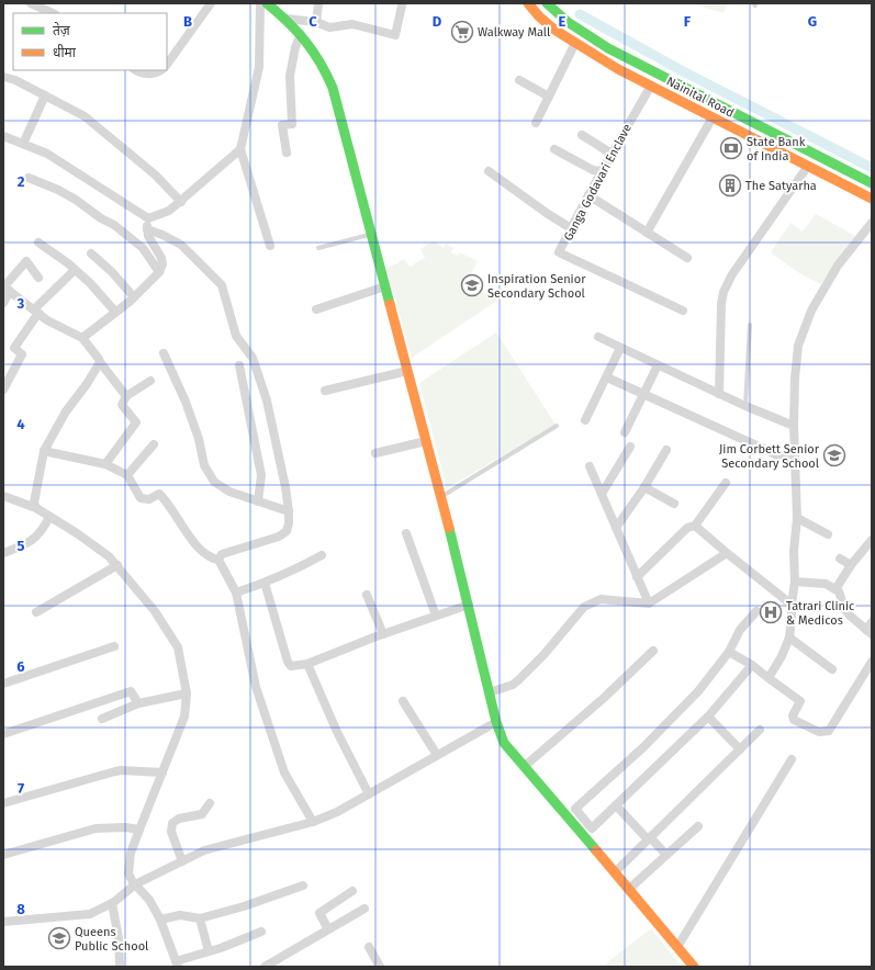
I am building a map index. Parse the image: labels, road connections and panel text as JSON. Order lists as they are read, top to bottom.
{
  "streets": {
    "main road": ["Nainital Road"],
    "street": ["Ganga Godavari Enclave"]
  },
  "crossings": [
    ["Nainital Road", "Ganga Godavari Enclave"]
  ],
  "places": {
    "supermarket": ["Walkway Mall"],
    "bank": ["State Bank of India"],
    "building": ["The Satyarha"],
    "school or university": ["Inspiration Senior Secondary School", "Jim Corbett Senior Secondary School", "Queens Public School"],
    "hospital": ["Tatrari Clinic & Medicos"]
  },
  "legend": ["तेज़", "धीमा"],
  "grid": {
    "columns": [
      "B",
      "C",
      "D",
      "E",
      "F",
      "G"
    ],
    "rows": [
      "2",
      "3",
      "4",
      "5",
      "6",
      "7",
      "8"
    ]
  }
}
